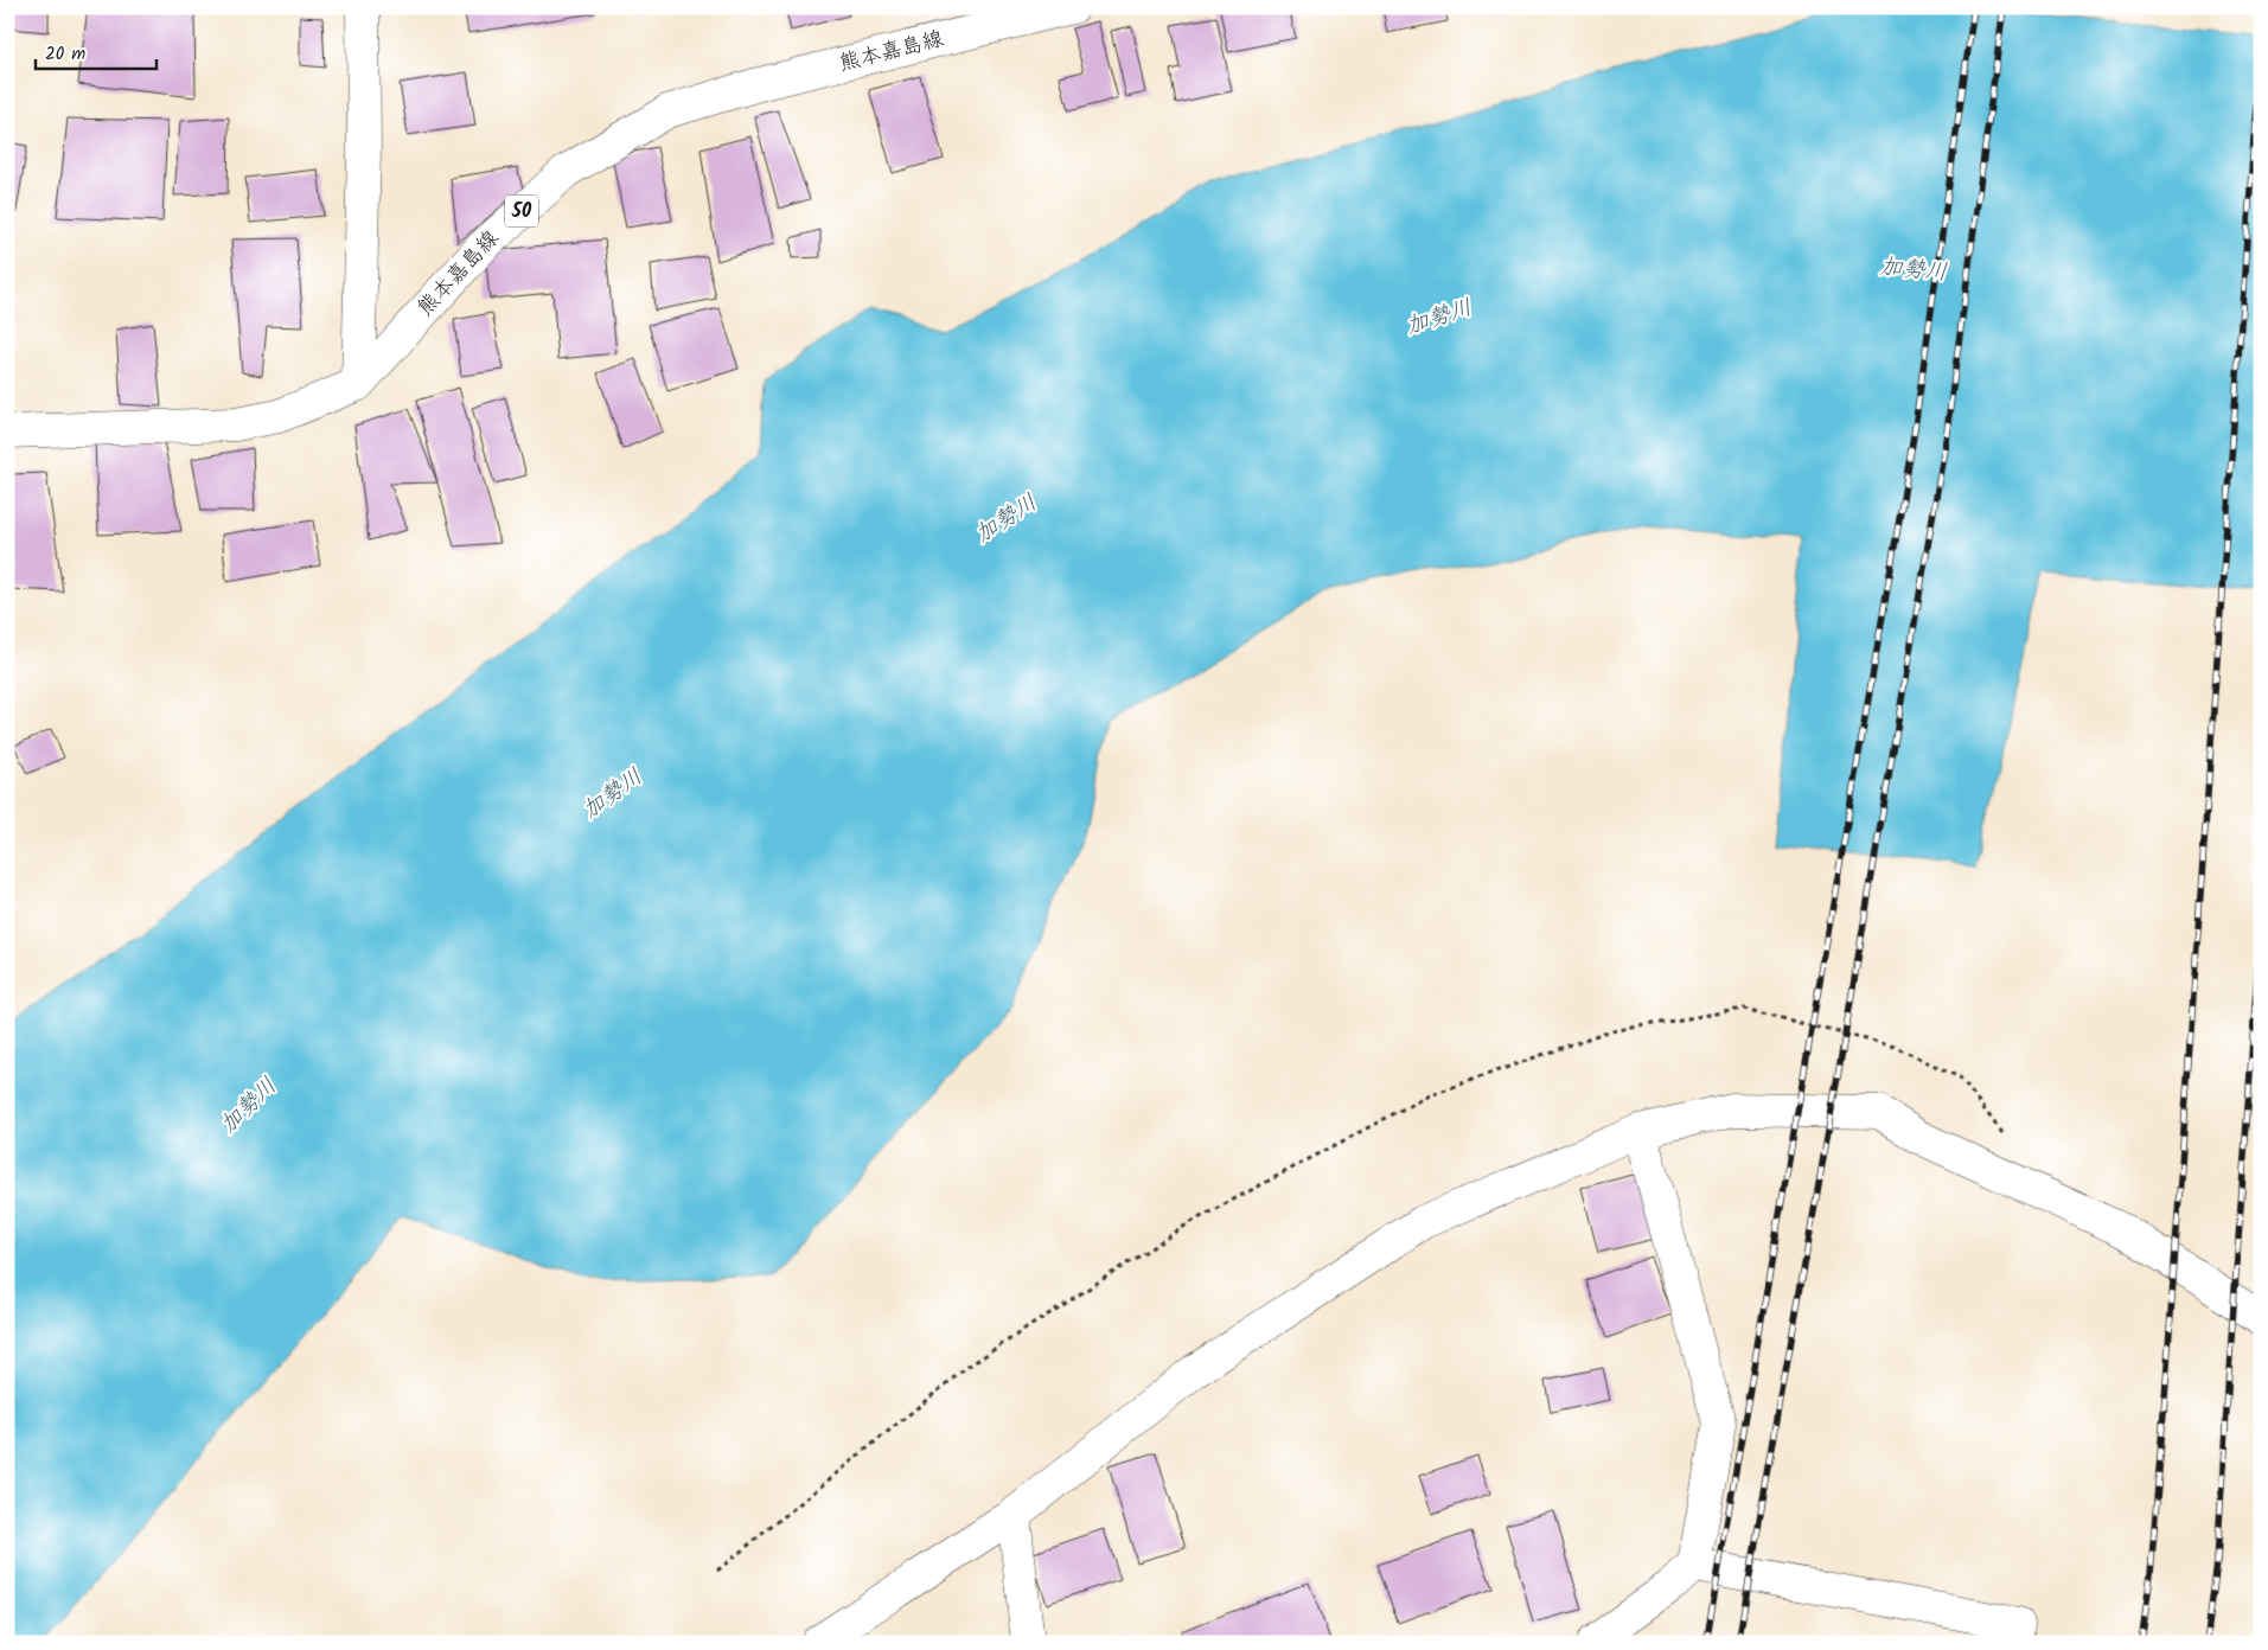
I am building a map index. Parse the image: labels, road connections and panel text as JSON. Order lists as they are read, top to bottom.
{
  "streets": {
    "street": ["熊本嘉島線", "50"]
  },
  "water": ["加勢川"],
  "scale_bar": "20 m"
}
